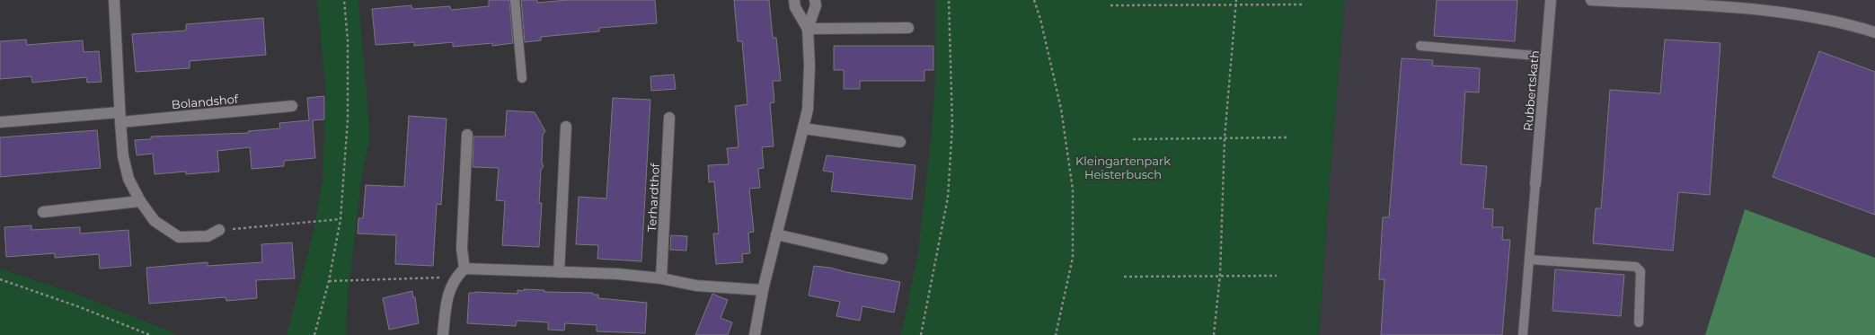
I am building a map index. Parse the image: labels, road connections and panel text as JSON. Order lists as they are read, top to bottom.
{
  "streets": {
    "street": ["Rubbertskath", "Bolandshof", "Terhardthof"]
  },
  "parks": ["Kleingartenpark Heisterbusch"]
}
